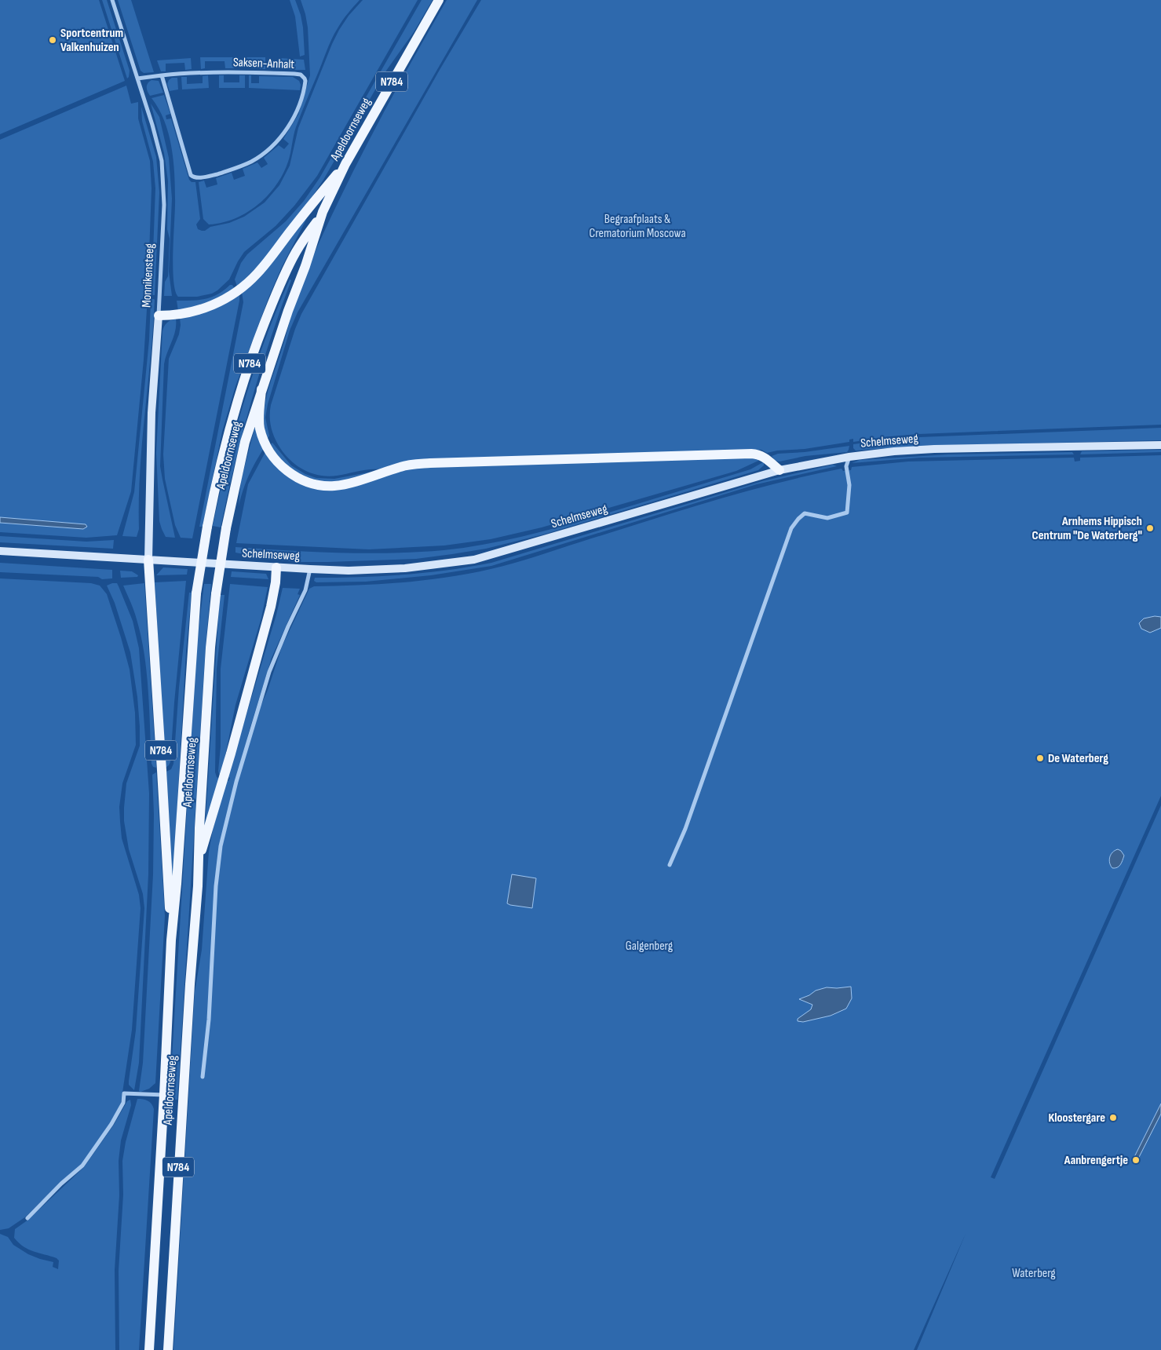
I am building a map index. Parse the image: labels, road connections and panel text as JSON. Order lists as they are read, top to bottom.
{
  "streets": {
    "main road": [
      "N784",
      "Apeldoornseweg",
      "Monnikensteeg",
      "Schelmseweg"
    ],
    "street": ["Saksen-Anhalt"]
  },
  "crossings": [
    ["Saksen-Anhalt", "Monnikensteeg"],
    ["N784", "Apeldoornseweg"],
    ["N784", "Monnikensteeg"],
    ["N784", "Schelmseweg"],
    ["Monnikensteeg", "Schelmseweg"]
  ],
  "parks": ["Begraafplaats & Crematorium Moscowa", "Galgenberg", "Waterberg"],
  "places": [
    "Sportcentrum Valkenhuizen",
    "Arnhems Hippisch Centrum \"De Waterberg\"",
    "De Waterberg",
    "Kloostergare",
    "Aanbrengertje"
  ]
}
